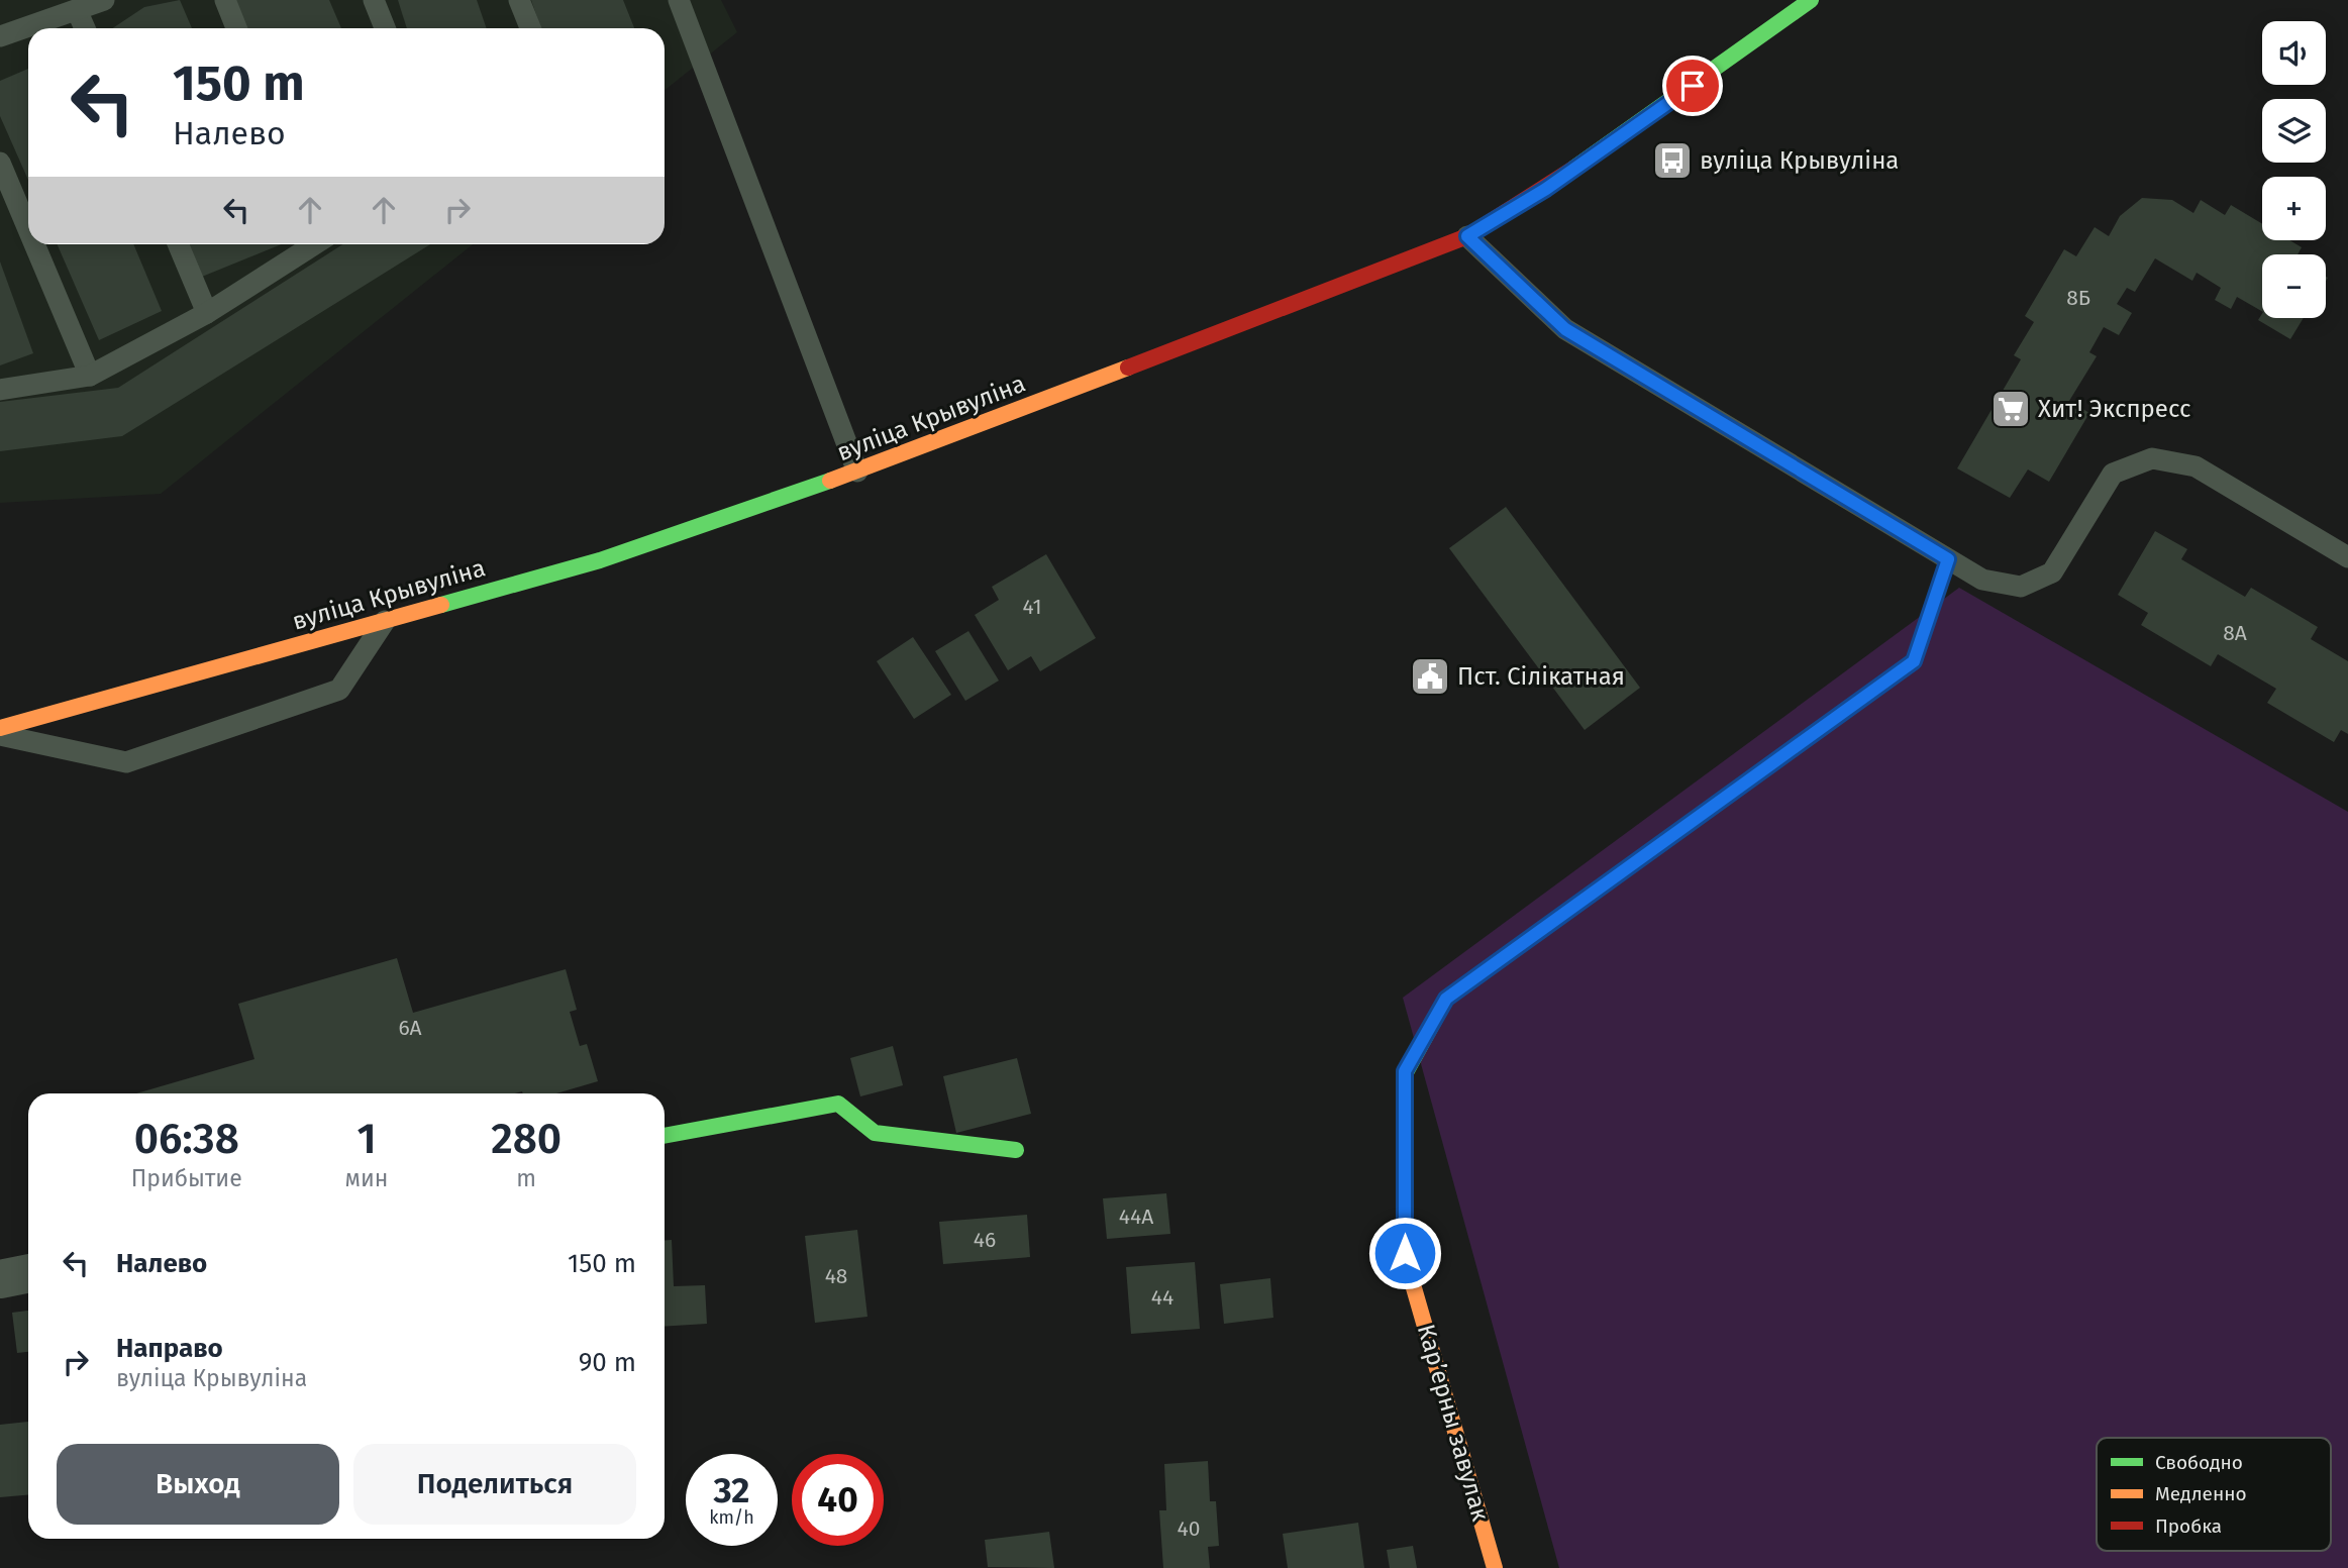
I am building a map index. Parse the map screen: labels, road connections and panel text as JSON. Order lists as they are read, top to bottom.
{
  "streets": {
    "main road": ["вуліца Крывуліна", "Карʼерны завулак"]
  },
  "places": {
    "bus stop": ["вуліца Крывуліна"],
    "supermarket": ["Хит! Экспресс"],
    "public building": ["Пст. Сілікатная"]
  },
  "house_numbers": [
    "8Б",
    "41",
    "8А",
    "6А",
    "44А",
    "46",
    "48",
    "44",
    "40"
  ],
  "legend": ["Свободно", "Медленно", "Пробка"],
  "page": {
    "map_buttons": ["+", "−"],
    "turn": ["150 m", "Налево"],
    "eta": [
      "06:38",
      "Прибытие",
      "1",
      "мин",
      "280",
      "m"
    ],
    "list": [
      {
        "name": "Налево",
        "value": "150 m"
      },
      {
        "name": "Направо",
        "note": "вуліца Крывуліна",
        "value": "90 m"
      }
    ],
    "buttons": ["Выход", "Поделиться"],
    "speed": "32 km/h",
    "limit": "40"
  }
}
